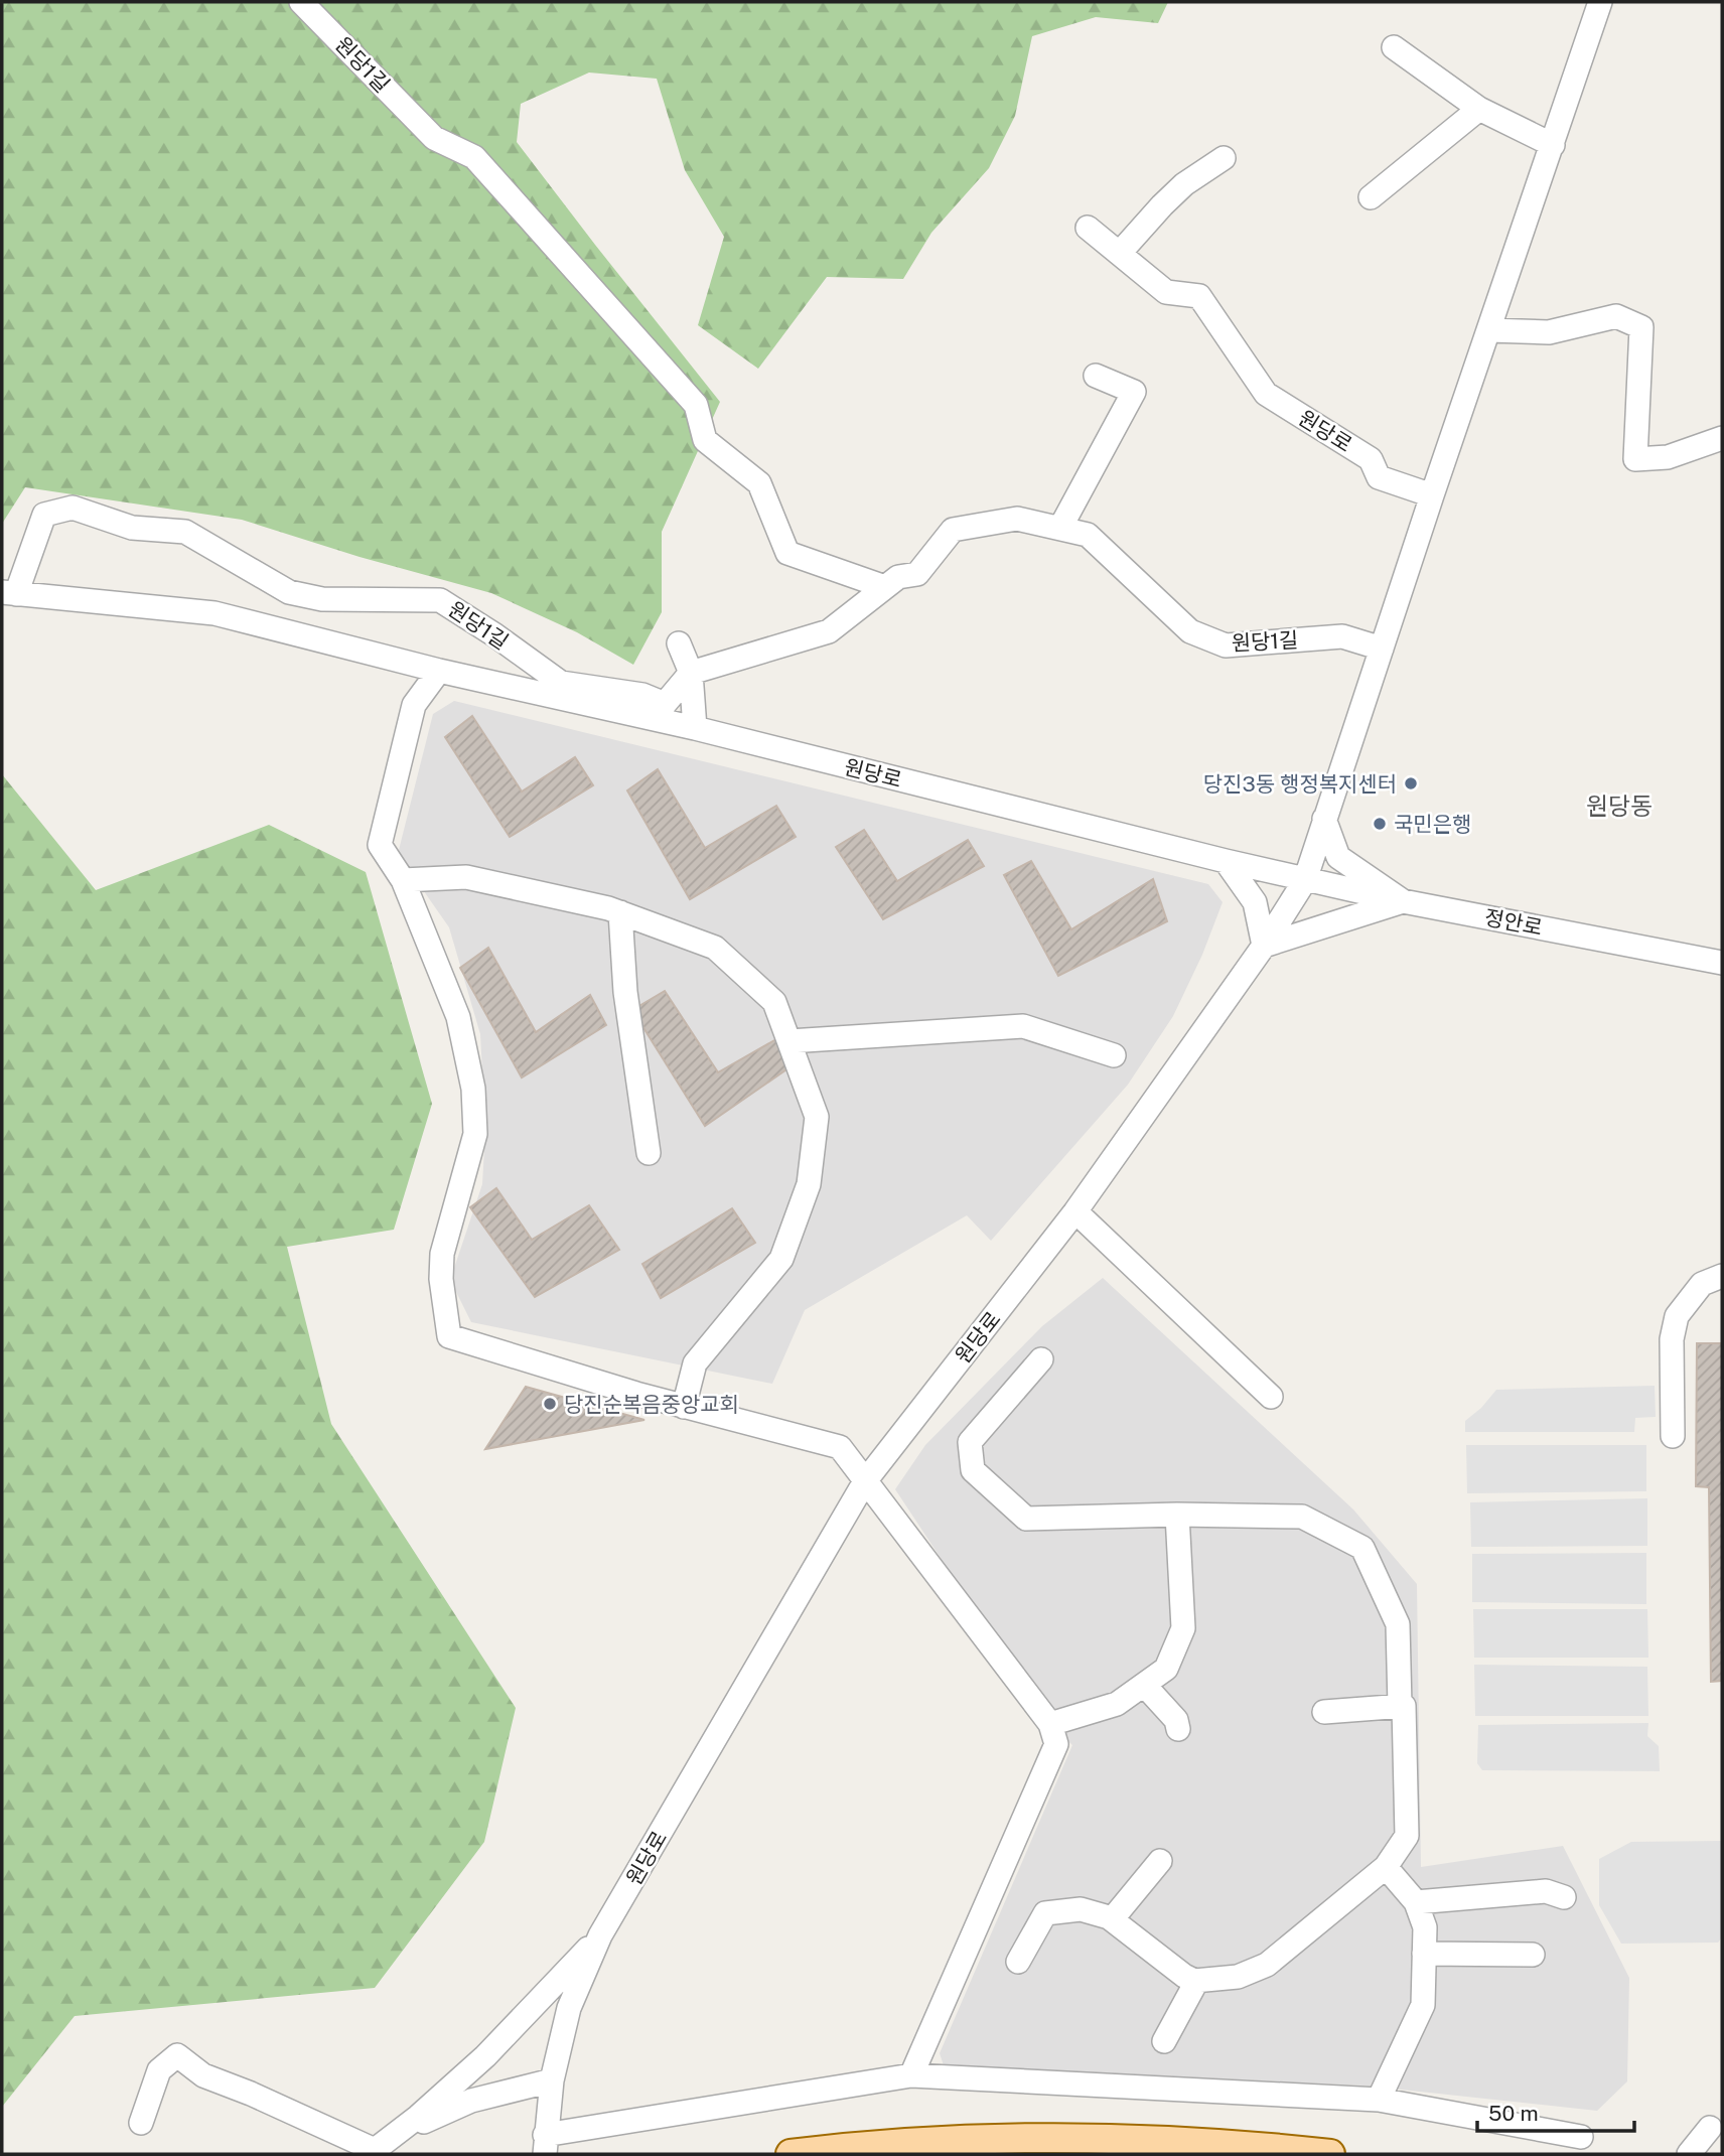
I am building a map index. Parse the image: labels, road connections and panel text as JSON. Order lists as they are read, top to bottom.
{
  "streets": {
    "street": ["원당1길", "원당로", "정안로"]
  },
  "crossings": [
    ["원당1길", "원당로"],
    ["원당로", "정안로"]
  ],
  "districts": ["원당동"],
  "places": ["당진3동 행정복지센터", "국민은행", "당진순복음중앙교회"],
  "scale_bar": "50 m"
}
